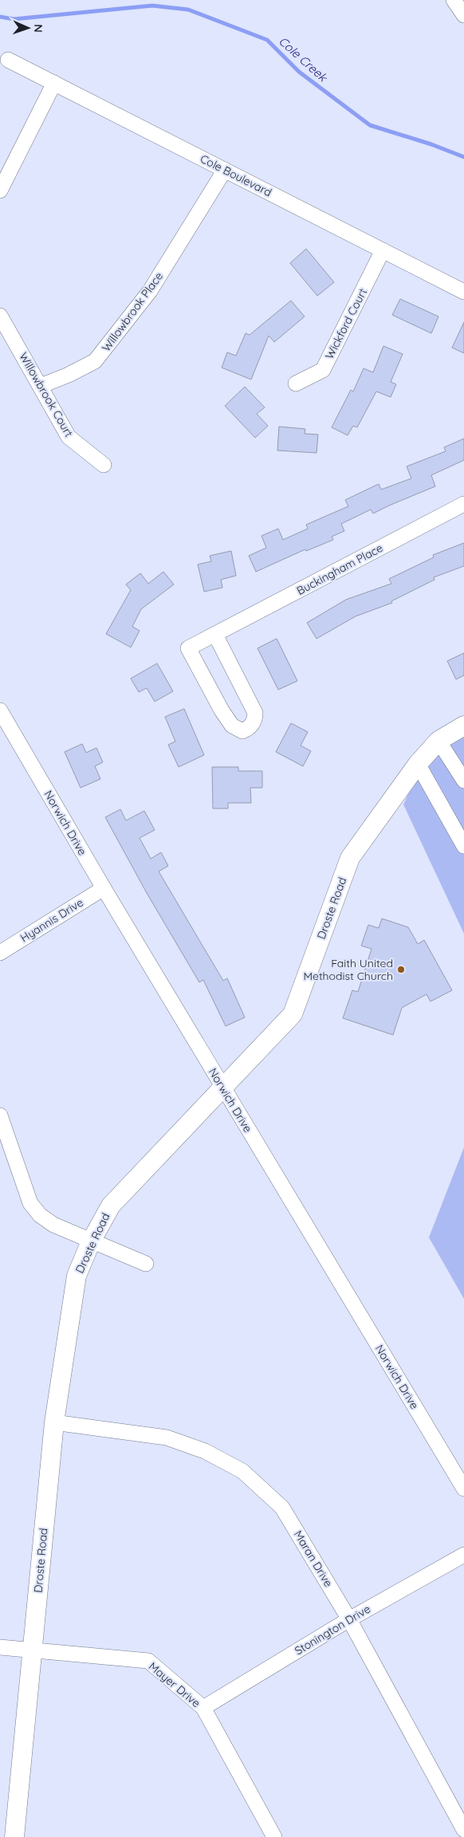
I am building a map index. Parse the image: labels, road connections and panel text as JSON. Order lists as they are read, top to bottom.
{
  "streets": {
    "street": [
      "Cole Boulevard",
      "Willowbrook Place",
      "Wickford Court",
      "Willowbrook Court",
      "Buckingham Place",
      "Norwich Drive",
      "Droste Road",
      "Hyannis Drive",
      "Maran Drive",
      "Stonington Drive",
      "Mayer Drive"
    ]
  },
  "crossings": [
    ["Cole Boulevard", "Willowbrook Place"],
    ["Cole Boulevard", "Wickford Court"],
    ["Willowbrook Place", "Willowbrook Court"],
    ["Norwich Drive", "Droste Road"],
    ["Norwich Drive", "Hyannis Drive"],
    ["Droste Road", "Maran Drive"],
    ["Droste Road", "Mayer Drive"],
    ["Maran Drive", "Stonington Drive"],
    ["Stonington Drive", "Mayer Drive"]
  ],
  "water": ["Cole Creek"],
  "places": ["Faith United Methodist Church"],
  "north": "right"
}
